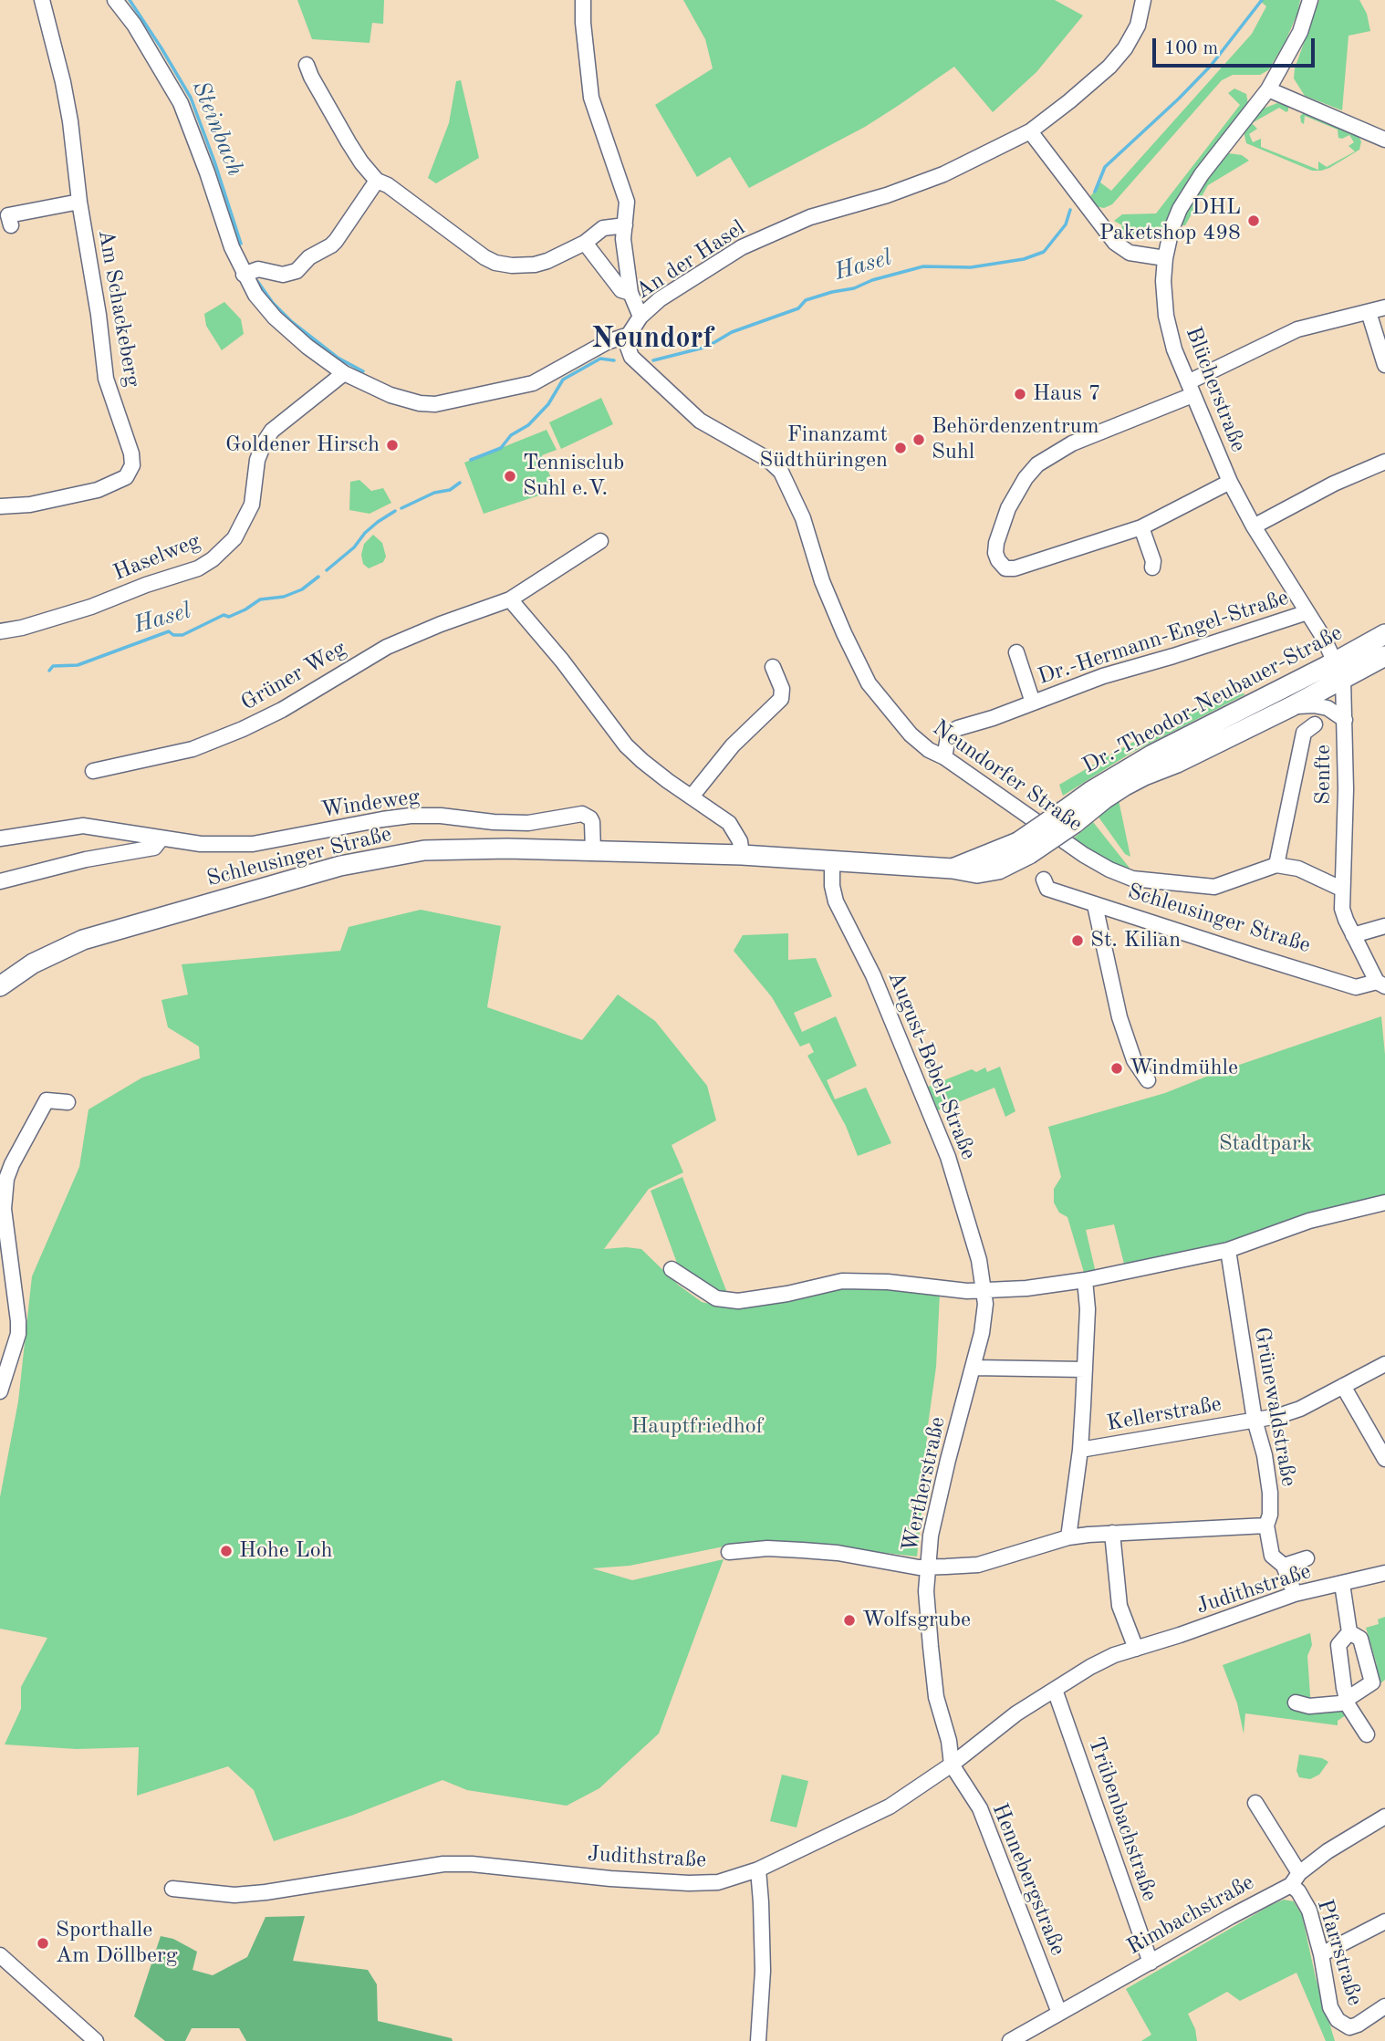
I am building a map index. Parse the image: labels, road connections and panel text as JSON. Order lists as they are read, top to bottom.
{
  "streets": {
    "main road": ["Dr.-Theodor-Neubauer-Straße", "Schleusinger Straße"],
    "street": [
      "An der Hasel",
      "Am Schackeberg",
      "Blücherstraße",
      "Haselweg",
      "Dr.-Hermann-Engel-Straße",
      "Grüner Weg",
      "Senfte",
      "Neundorfer Straße",
      "Windeweg",
      "August-Bebel-Straße",
      "Grünewaldstraße",
      "Kellerstraße",
      "Wertherstraße",
      "Judithstraße",
      "Trübenbachstraße",
      "Hennebergstraße",
      "Rimbachstraße",
      "Pfarrstraße"
    ]
  },
  "crossings": [
    ["An der Hasel", "Neundorfer Straße"],
    ["Blücherstraße", "Dr.-Hermann-Engel-Straße"],
    ["Blücherstraße", "Dr.-Theodor-Neubauer-Straße"],
    ["Blücherstraße", "Senfte"],
    ["Dr.-Hermann-Engel-Straße", "Neundorfer Straße"],
    ["Dr.-Theodor-Neubauer-Straße", "Senfte"],
    ["Senfte", "Schleusinger Straße"],
    ["Windeweg", "Schleusinger Straße"],
    ["Schleusinger Straße", "August-Bebel-Straße"],
    ["August-Bebel-Straße", "Wertherstraße"],
    ["Grünewaldstraße", "Kellerstraße"],
    ["Grünewaldstraße", "Judithstraße"],
    ["Wertherstraße", "Judithstraße"],
    ["Wertherstraße", "Hennebergstraße"],
    ["Judithstraße", "Trübenbachstraße"],
    ["Judithstraße", "Hennebergstraße"],
    ["Trübenbachstraße", "Rimbachstraße"],
    ["Hennebergstraße", "Rimbachstraße"],
    ["Rimbachstraße", "Pfarrstraße"]
  ],
  "districts": ["Neundorf"],
  "water": ["Steinbach", "Hasel"],
  "parks": ["Stadtpark", "Hauptfriedhof"],
  "places": [
    "DHL Paketshop 498",
    "Haus 7",
    "Behördenzentrum Suhl",
    "Goldener Hirsch",
    "Finanzamt Südthüringen",
    "Tennisclub Suhl e.V.",
    "St. Kilian",
    "Windmühle",
    "Hohe Loh",
    "Wolfsgrube",
    "Sporthalle Am Döllberg"
  ],
  "scale_bar": "100 m"
}
